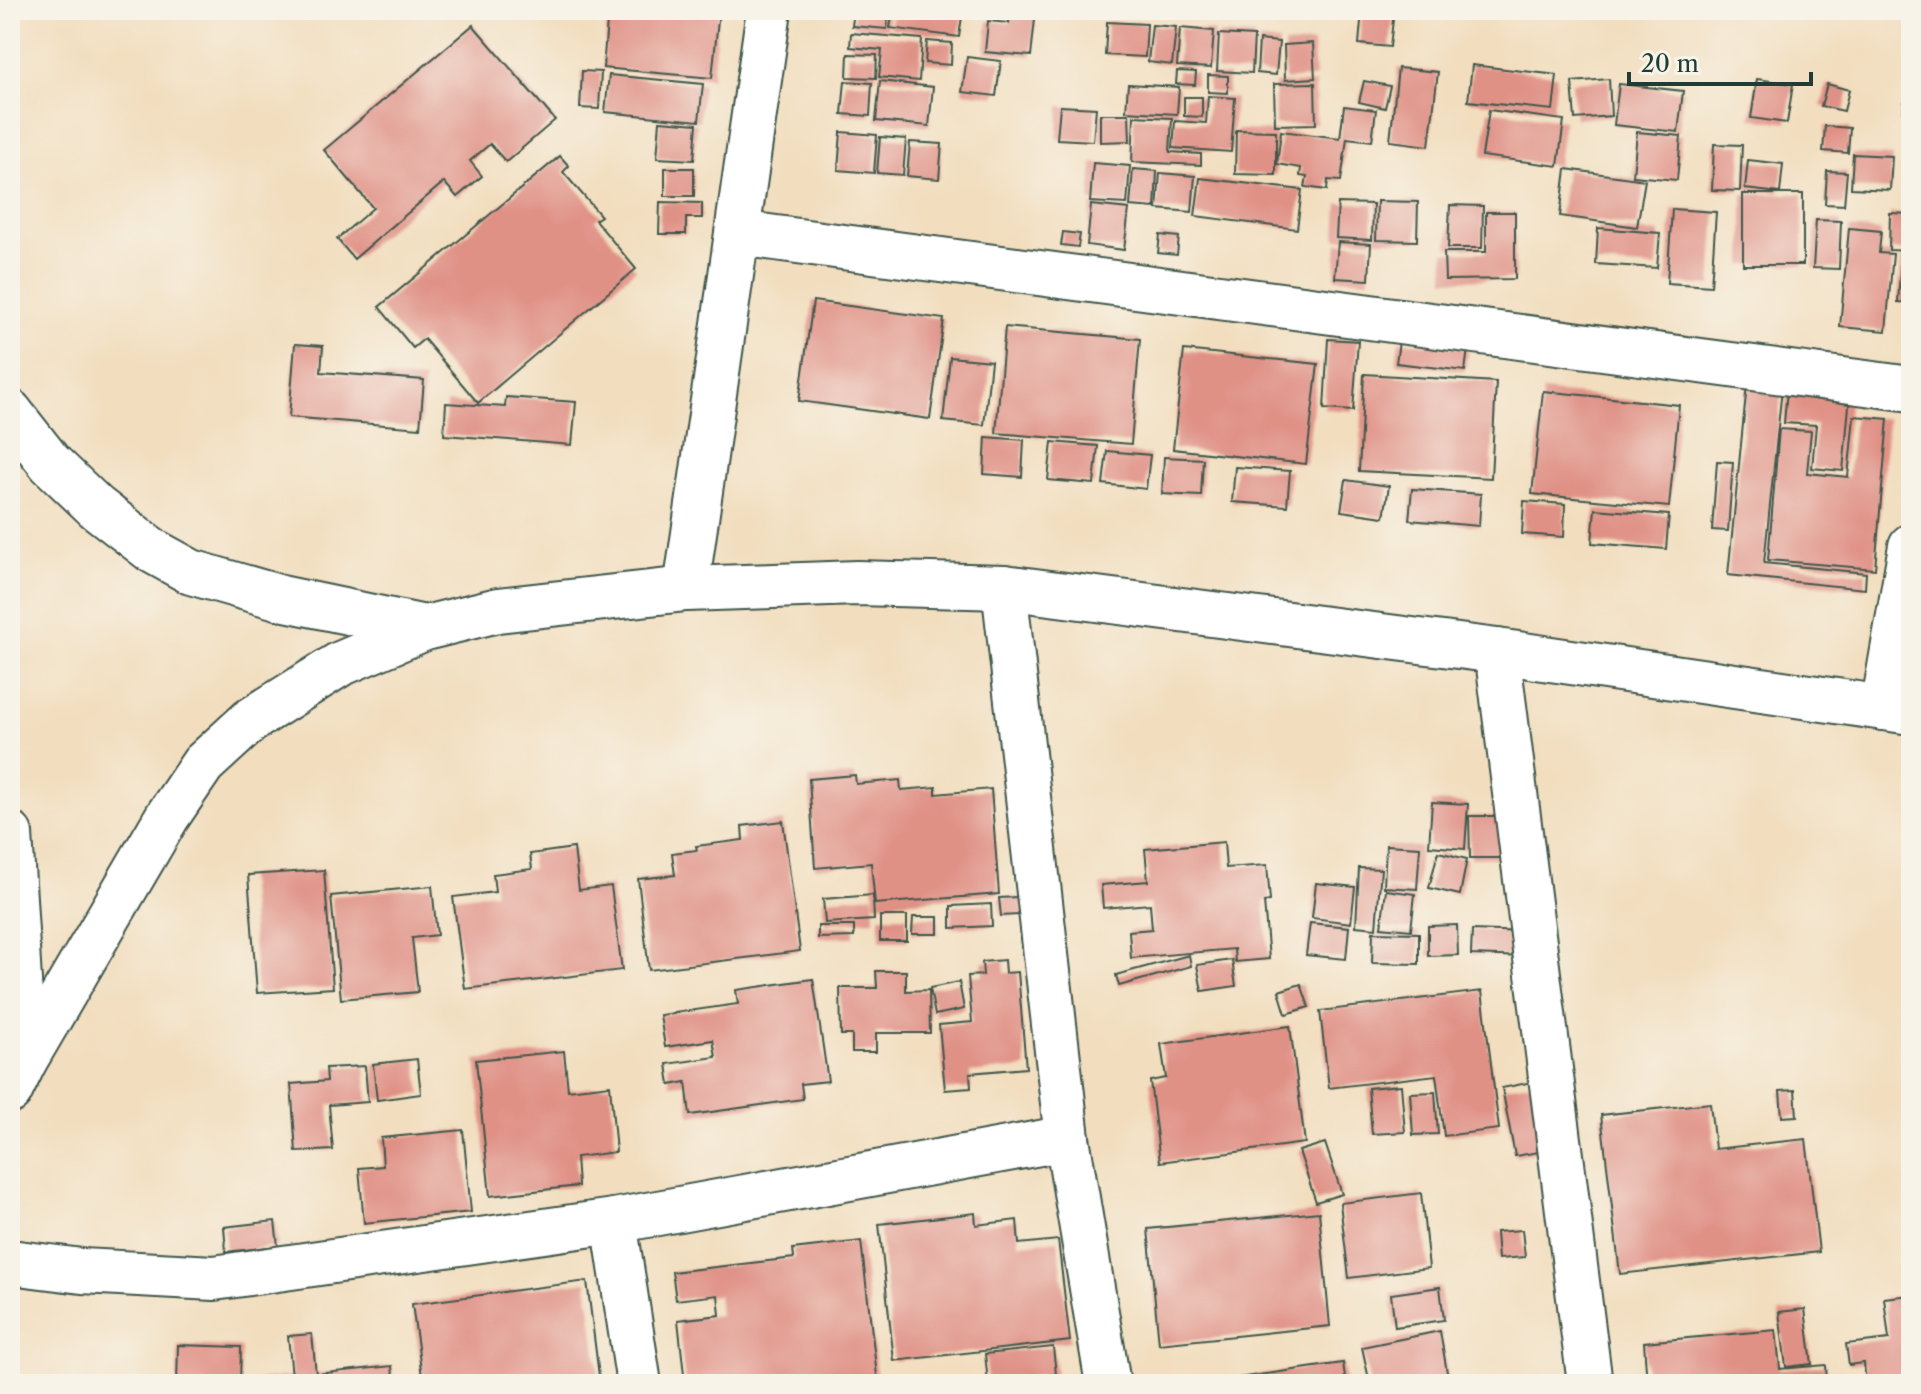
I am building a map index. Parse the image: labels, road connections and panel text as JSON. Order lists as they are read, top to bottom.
{
  "scale_bar": "20 m"
}
